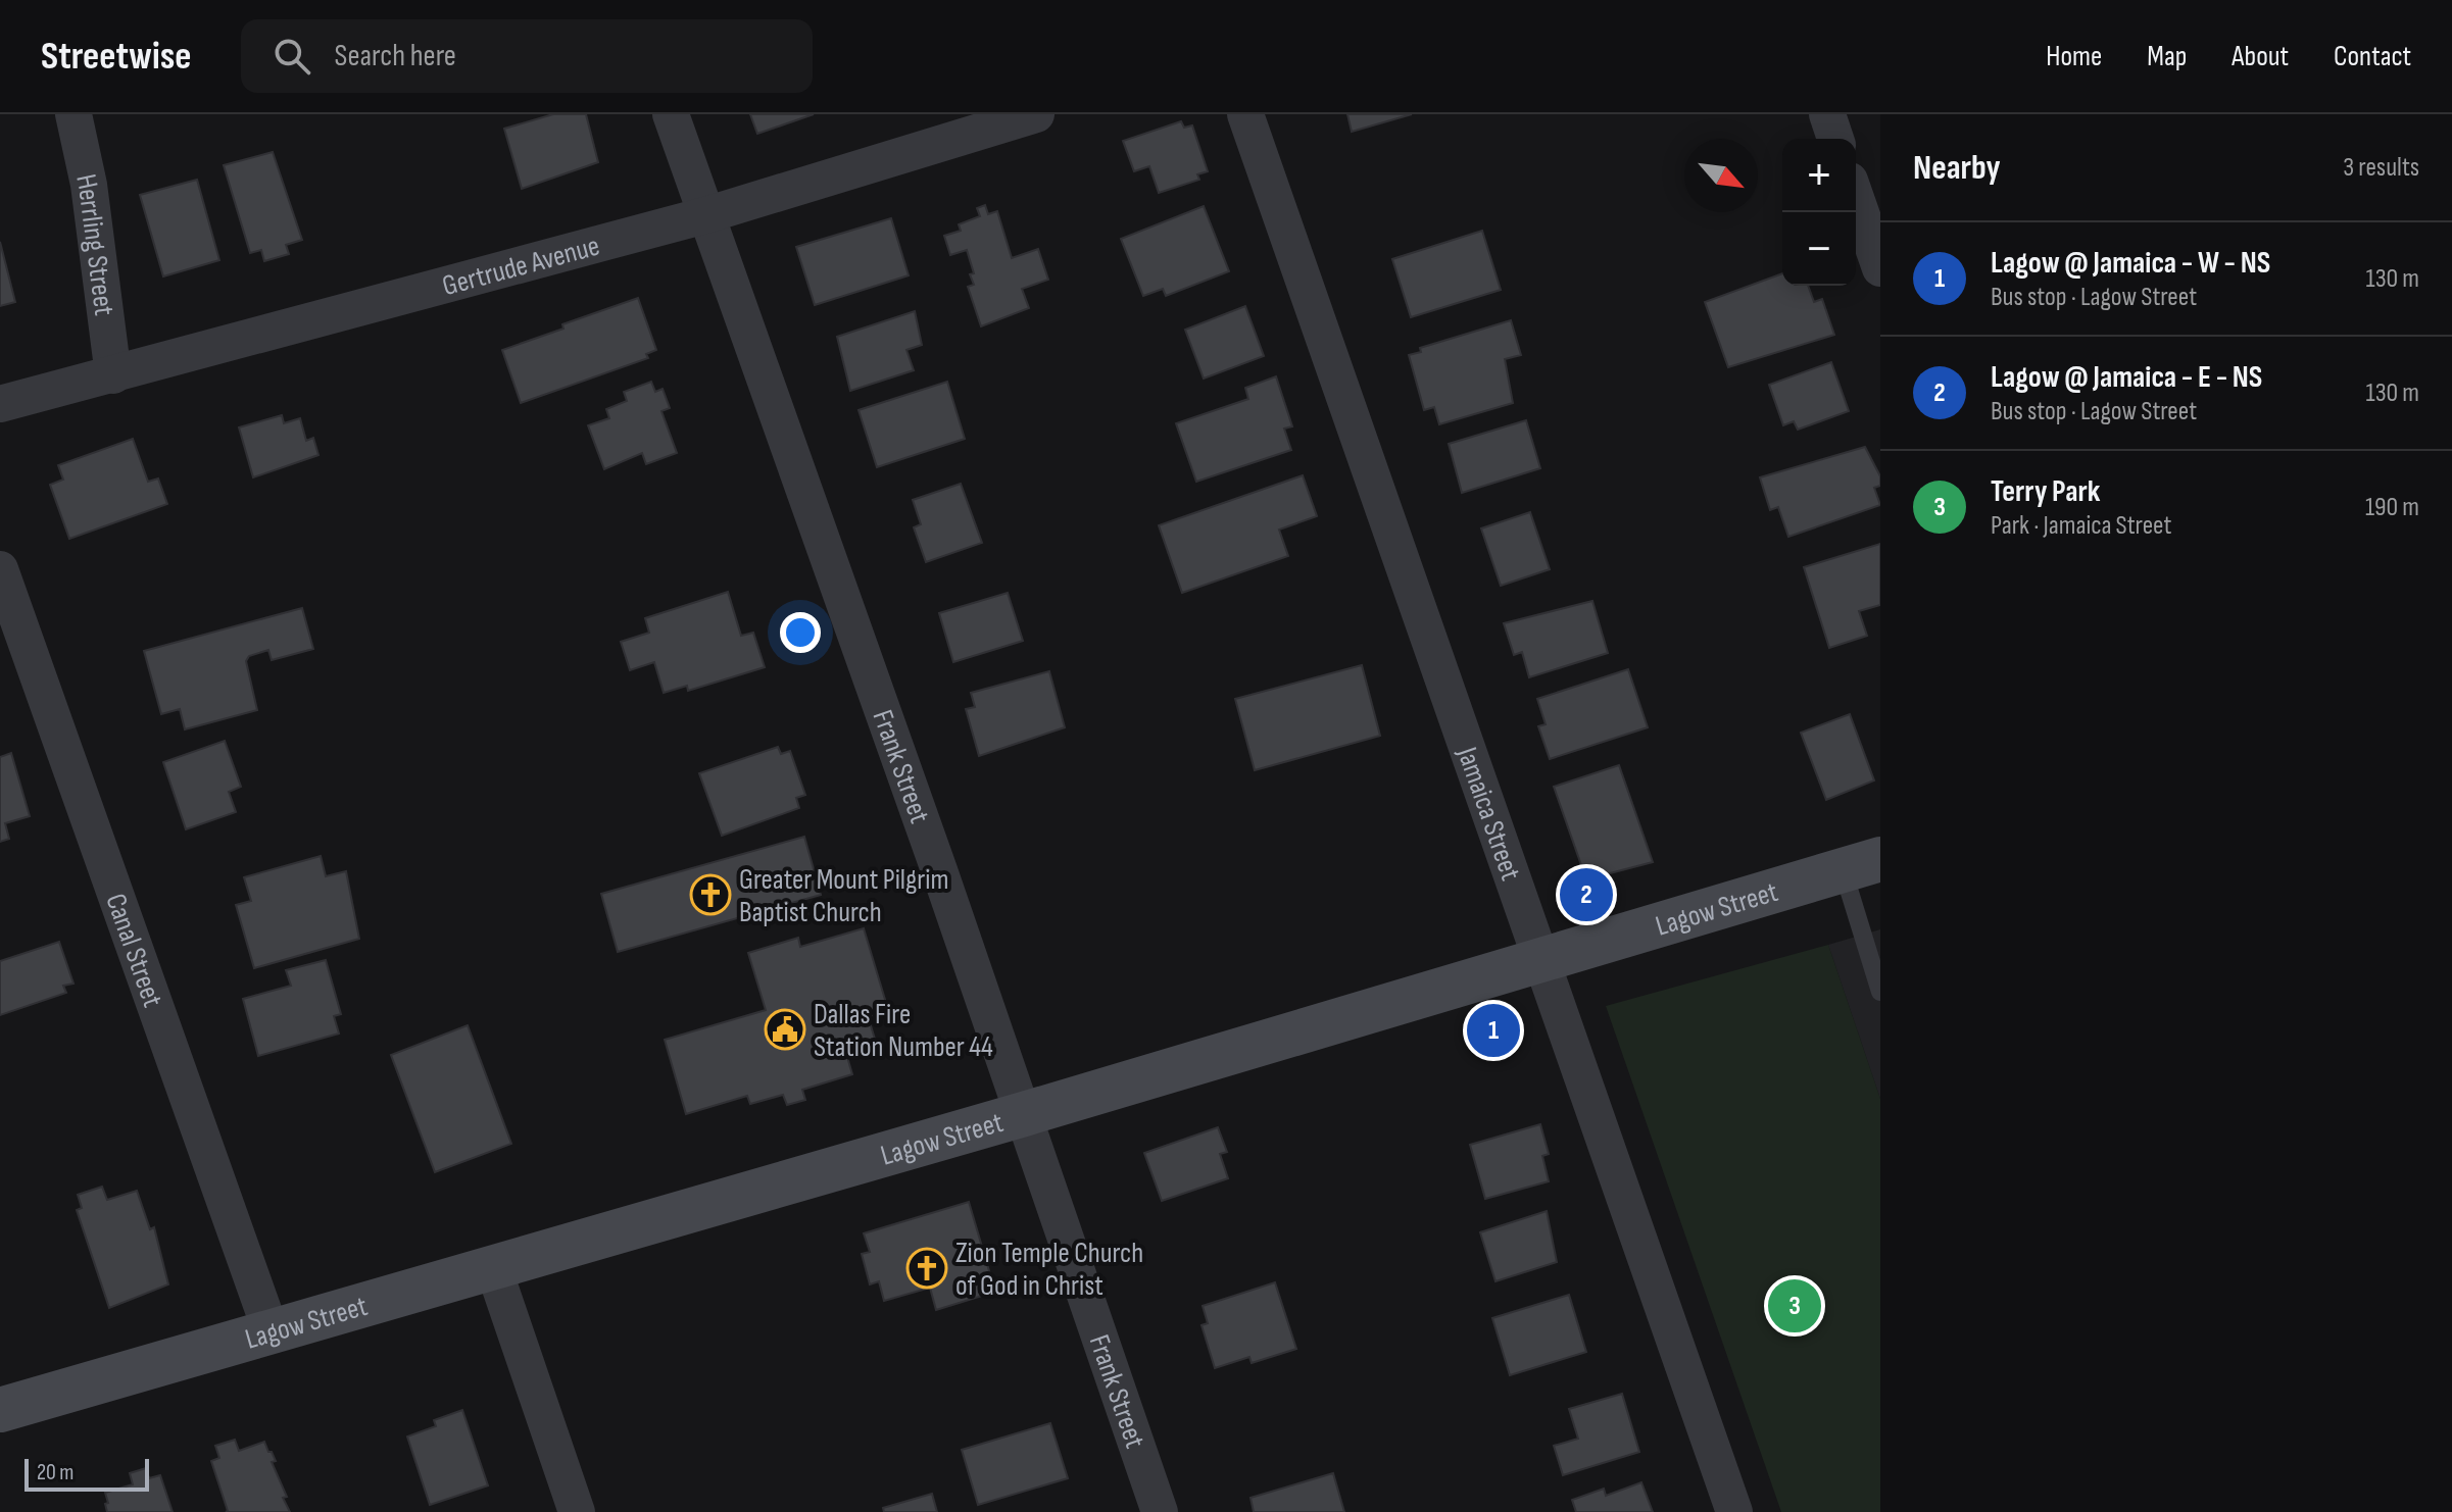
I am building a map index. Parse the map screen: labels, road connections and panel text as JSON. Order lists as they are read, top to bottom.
{
  "streets": {
    "street": [
      "Herrling Street",
      "Gertrude Avenue",
      "Frank Street",
      "Jamaica Street",
      "Lagow Street",
      "Canal Street"
    ]
  },
  "crossings": [
    ["Herrling Street", "Gertrude Avenue"],
    ["Gertrude Avenue", "Frank Street"],
    ["Frank Street", "Lagow Street"],
    ["Jamaica Street", "Lagow Street"],
    ["Lagow Street", "Canal Street"]
  ],
  "places": {
    "church": ["Greater Mount Pilgrim Baptist Church", "Zion Temple Church of God in Christ"],
    "public building": ["Dallas Fire Station Number 44"]
  },
  "scale_bar": "20 m",
  "north": "bottom right",
  "page": {
    "header": "Streetwise",
    "search": "Search here",
    "nav": [
      "Home",
      "Map",
      "About",
      "Contact"
    ],
    "heading": ["Nearby", "3 results"],
    "map_buttons": ["+", "−"],
    "list": [
      {
        "mark": "1",
        "name": "Lagow @ Jamaica - W - NS",
        "note": "Bus stop · Lagow Street",
        "value": "130 m"
      },
      {
        "mark": "2",
        "name": "Lagow @ Jamaica - E - NS",
        "note": "Bus stop · Lagow Street",
        "value": "130 m"
      },
      {
        "mark": "3",
        "name": "Terry Park",
        "note": "Park · Jamaica Street",
        "value": "190 m"
      }
    ],
    "pins": ["2", "1", "3"],
    "scale": "20 m"
  }
}
